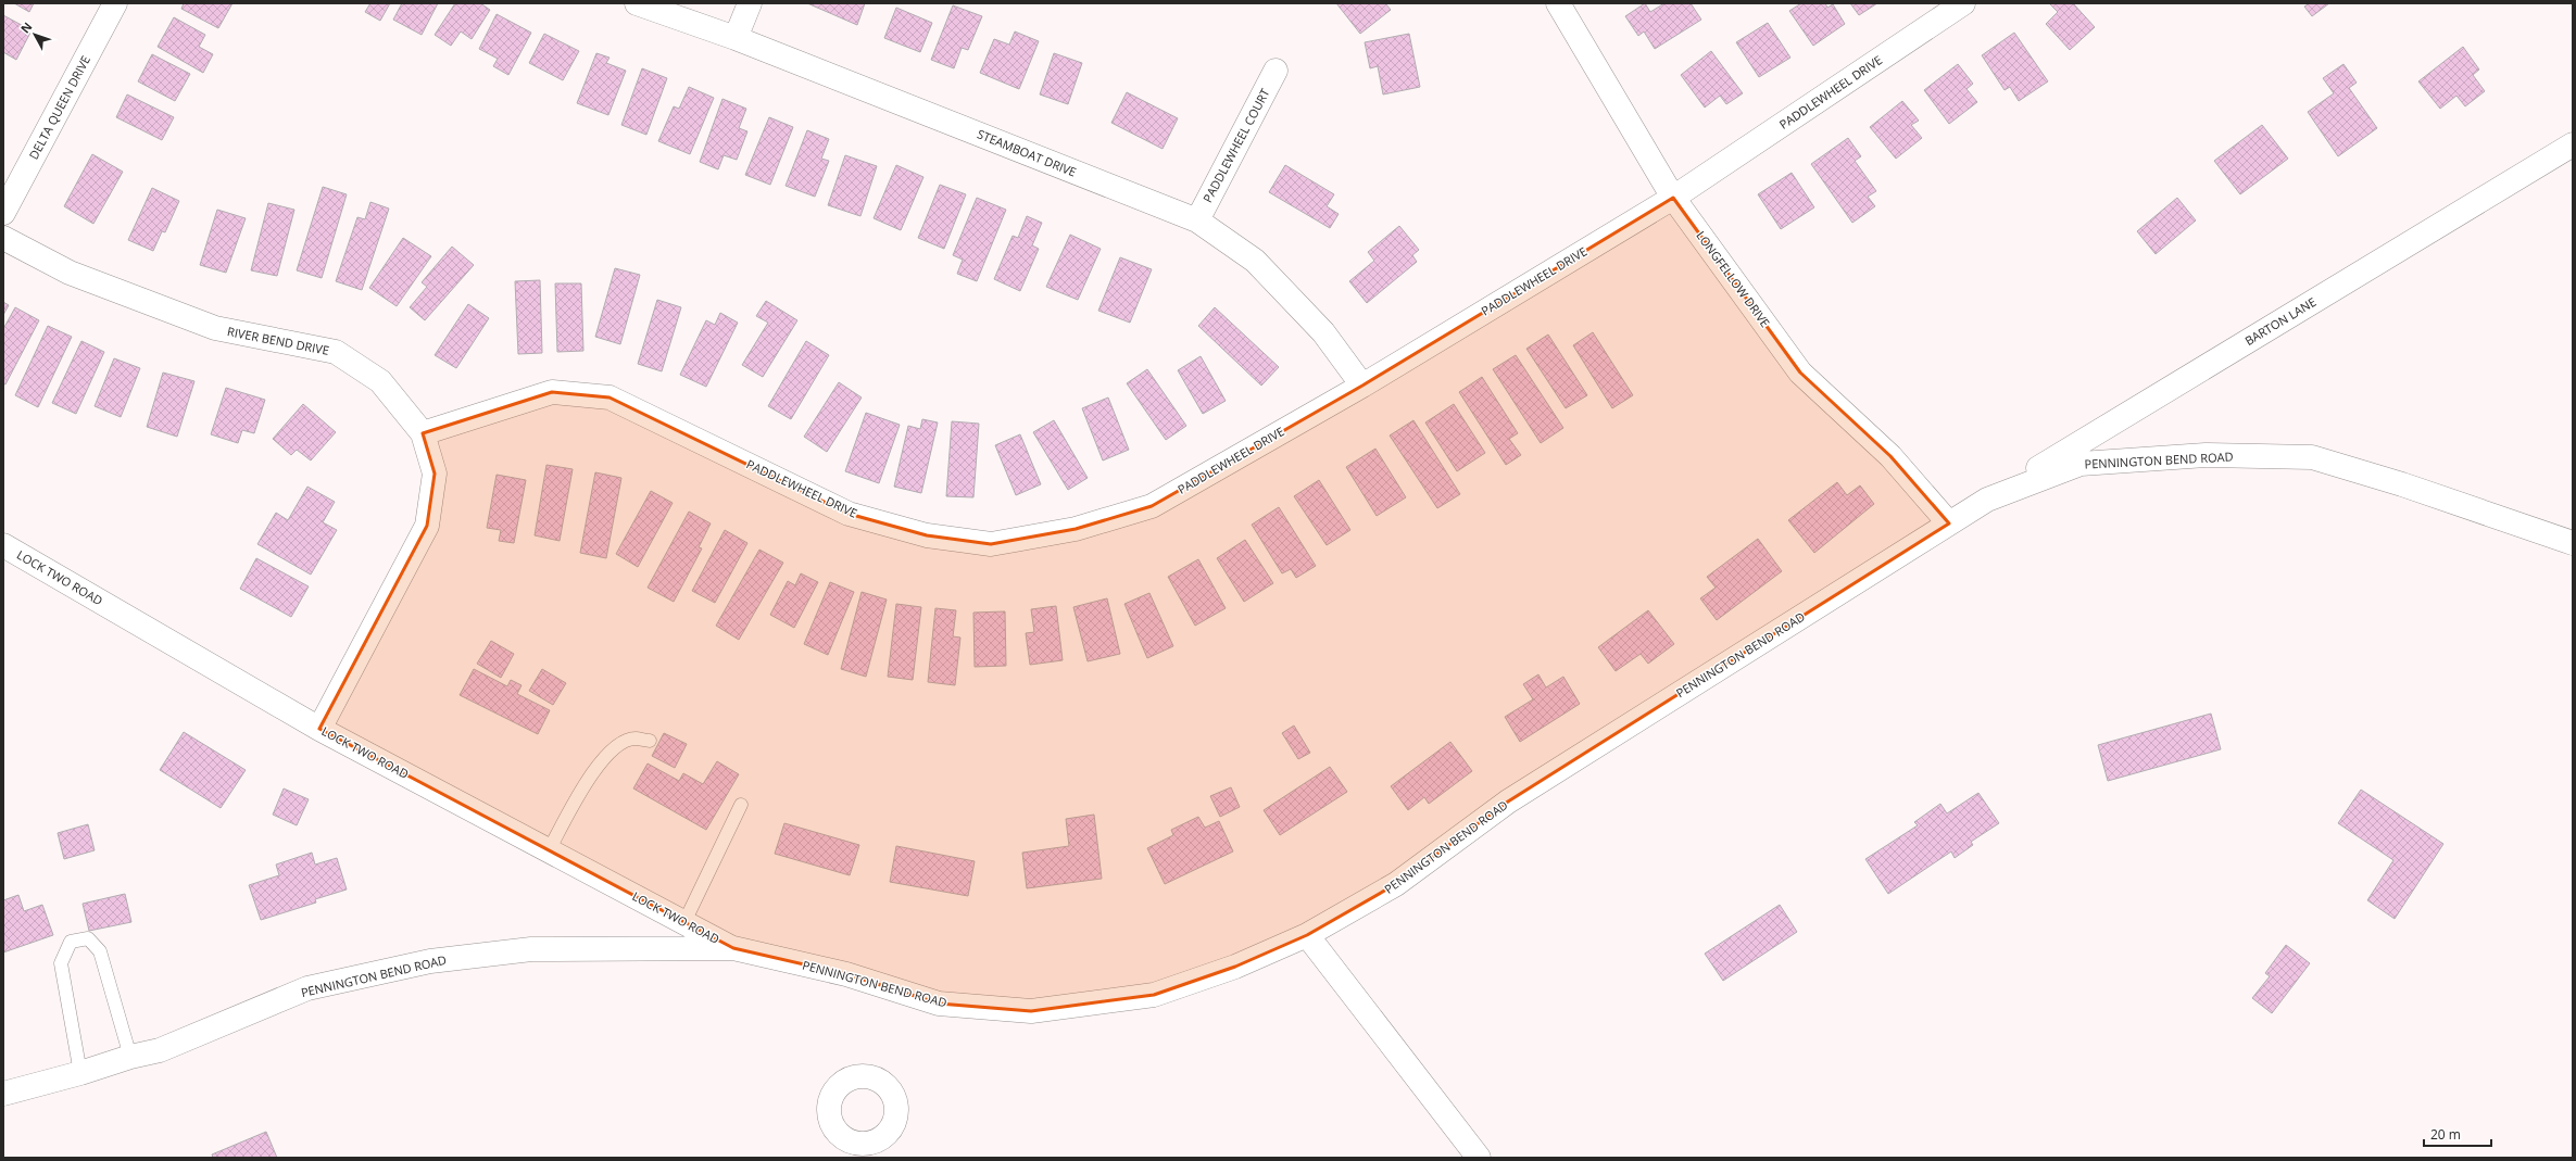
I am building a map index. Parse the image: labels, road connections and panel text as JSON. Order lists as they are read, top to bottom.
{
  "streets": {
    "street": [
      "PADDLEWHEEL DRIVE",
      "DELTA QUEEN DRIVE",
      "PADDLEWHEEL COURT",
      "STEAMBOAT DRIVE",
      "LONGFELLOW DRIVE",
      "BARTON LANE",
      "RIVER BEND DRIVE",
      "PENNINGTON BEND ROAD",
      "LOCK TWO ROAD"
    ]
  },
  "crossings": [
    ["PADDLEWHEEL DRIVE", "STEAMBOAT DRIVE"],
    ["PADDLEWHEEL DRIVE", "LONGFELLOW DRIVE"],
    ["PADDLEWHEEL DRIVE", "RIVER BEND DRIVE"],
    ["PADDLEWHEEL COURT", "STEAMBOAT DRIVE"],
    ["LONGFELLOW DRIVE", "PENNINGTON BEND ROAD"],
    ["BARTON LANE", "PENNINGTON BEND ROAD"],
    ["RIVER BEND DRIVE", "LOCK TWO ROAD"],
    ["PENNINGTON BEND ROAD", "LOCK TWO ROAD"]
  ],
  "scale_bar": "20 m",
  "north": "top left"
}
